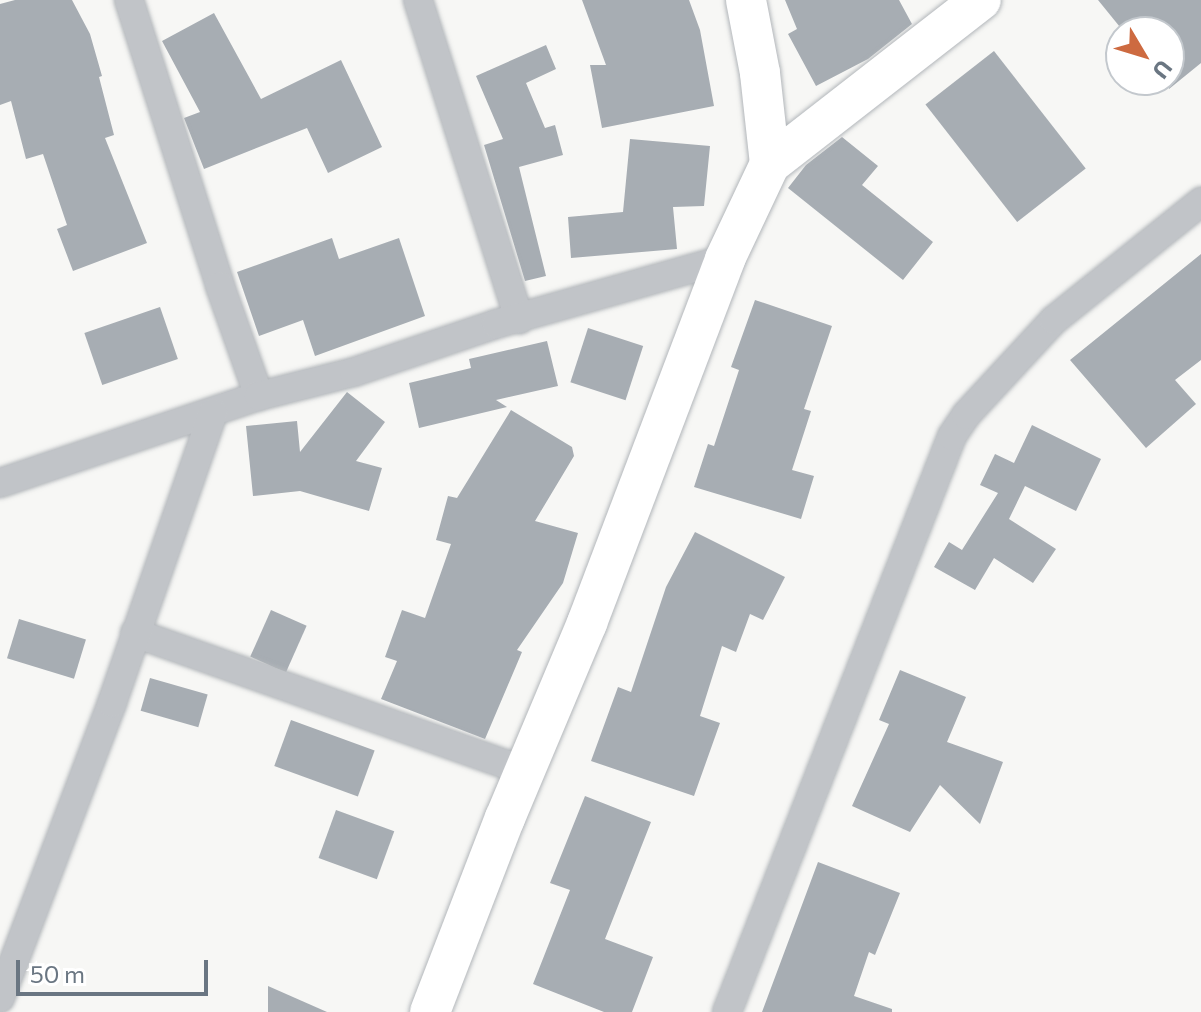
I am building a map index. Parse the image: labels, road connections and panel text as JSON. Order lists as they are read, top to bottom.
{
  "scale_bar": "50 m",
  "north": "bottom right"
}
